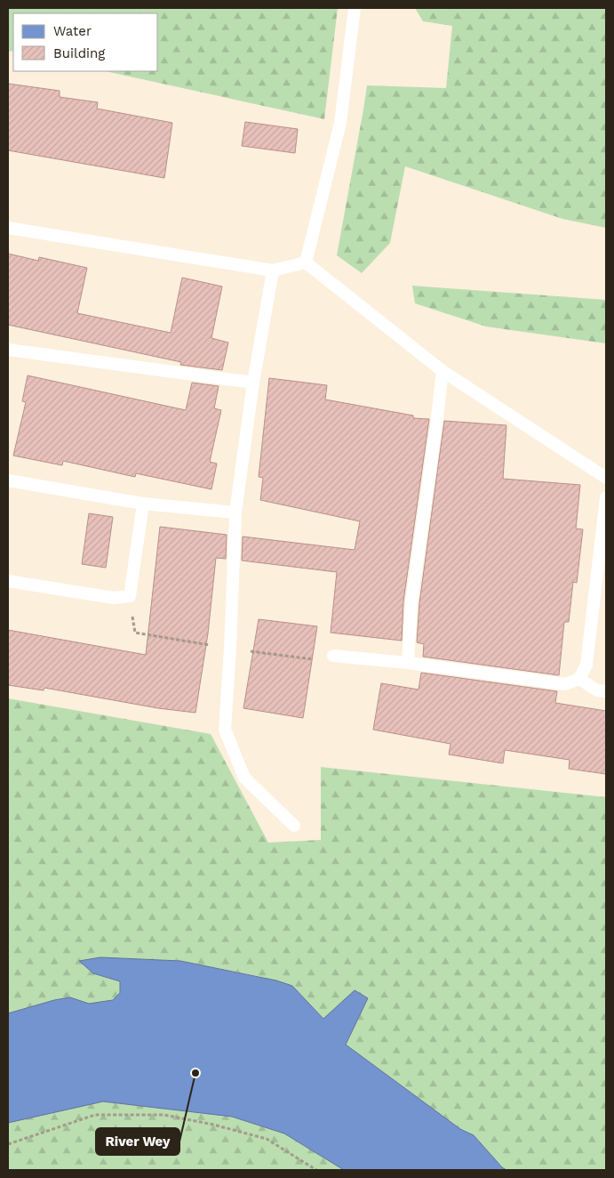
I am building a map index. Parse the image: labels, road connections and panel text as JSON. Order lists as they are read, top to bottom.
{
  "places": ["River Wey"],
  "legend": ["Water", "Building"]
}
